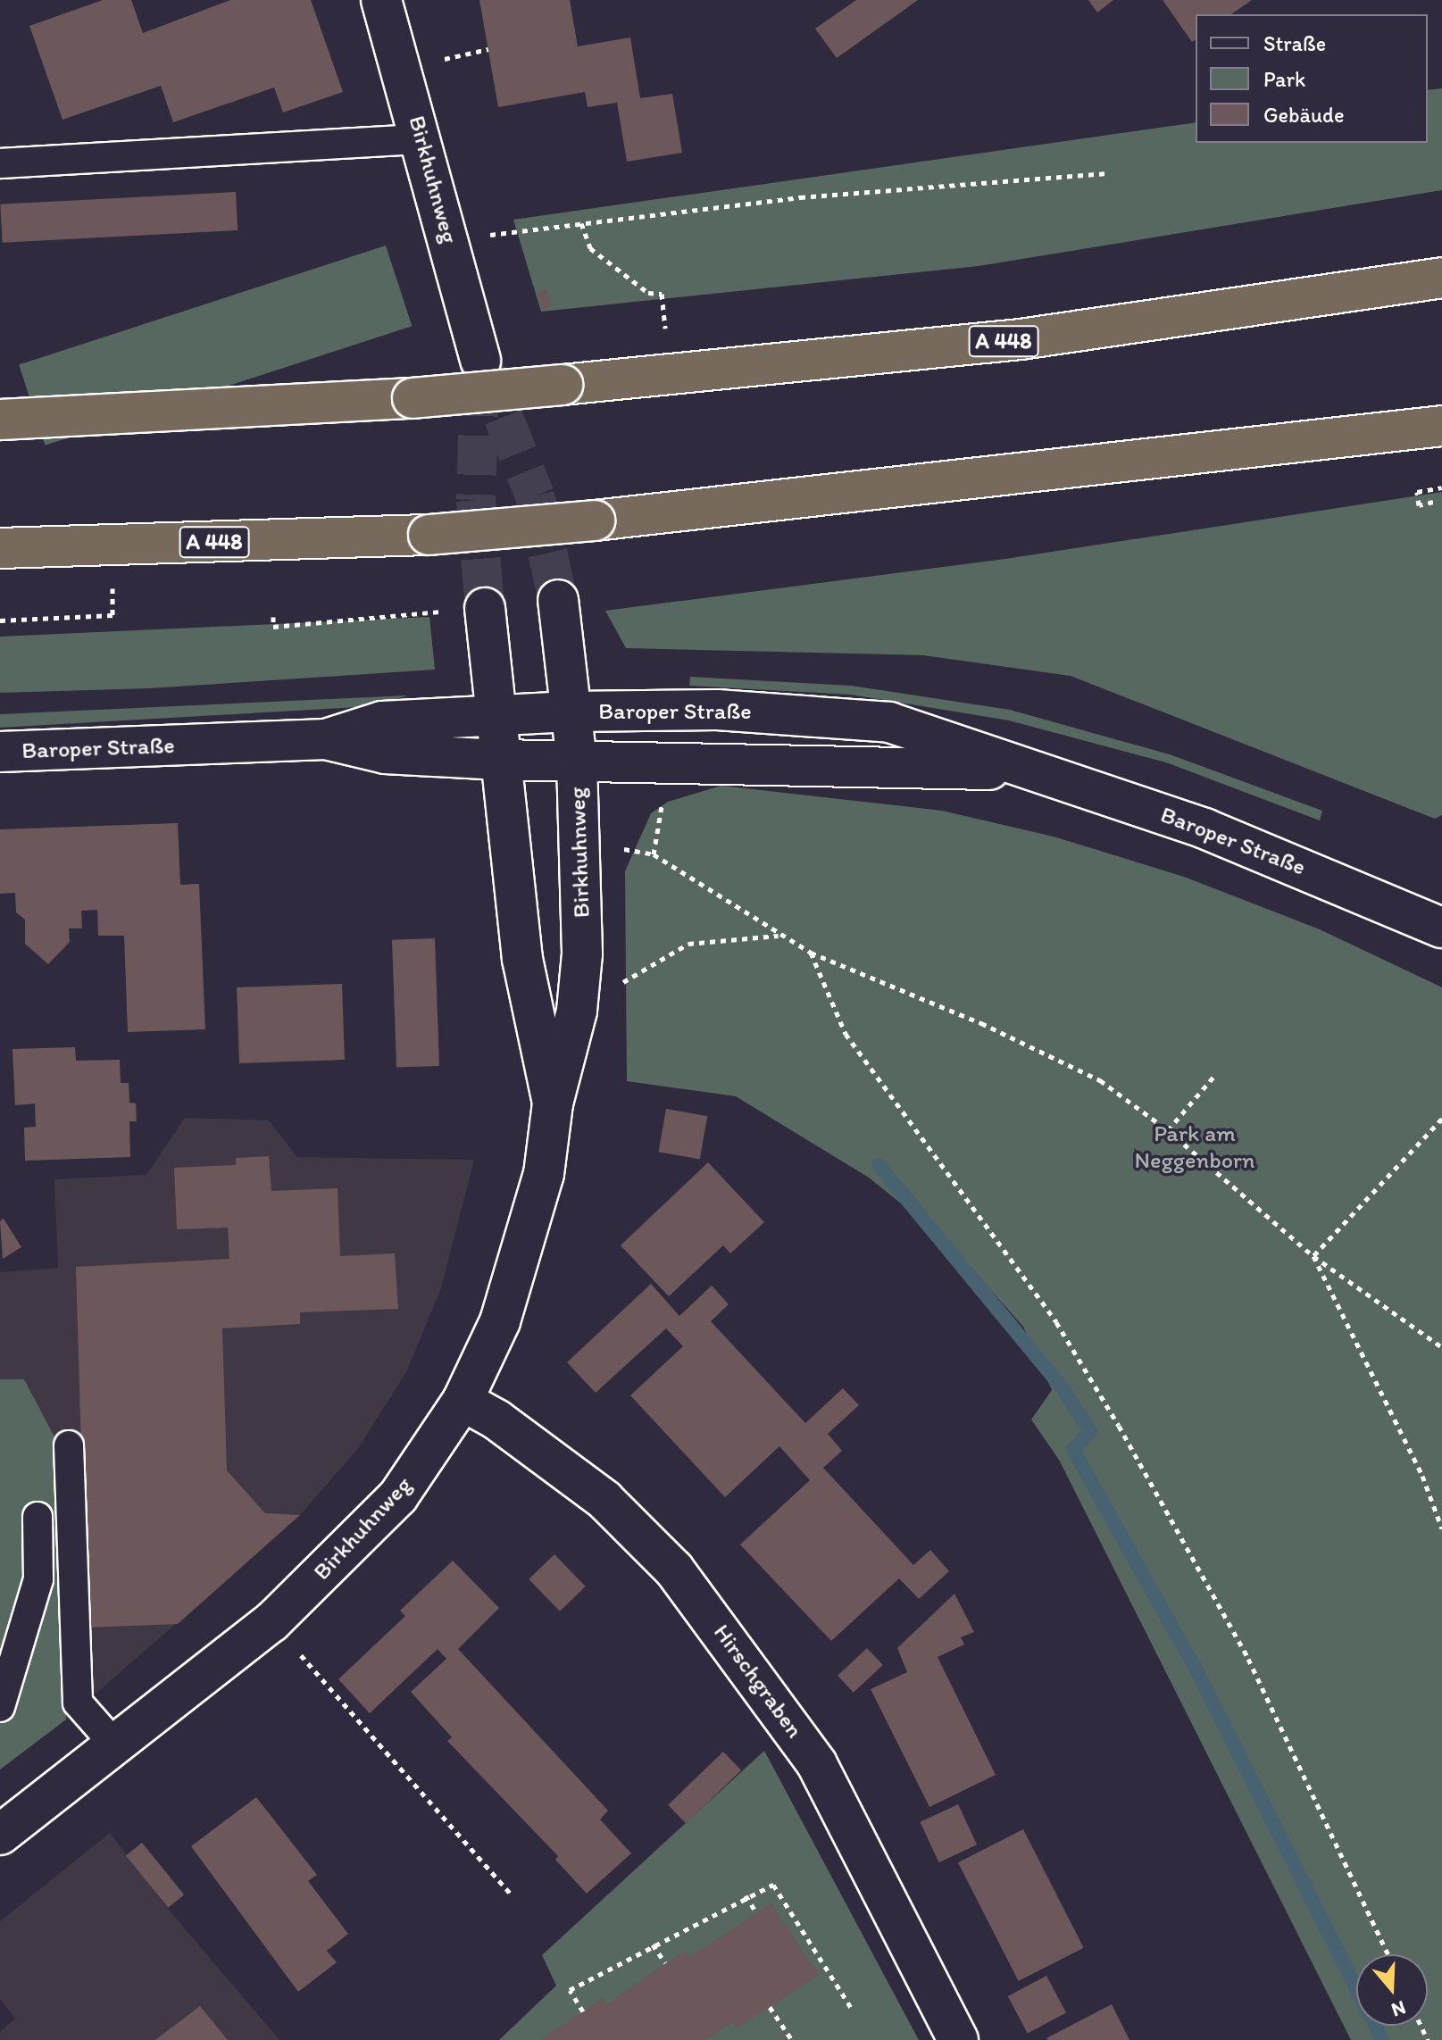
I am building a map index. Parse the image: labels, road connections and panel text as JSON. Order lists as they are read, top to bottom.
{
  "streets": {
    "highway": ["A 448"],
    "street": ["Birkhuhnweg", "Baroper Straße", "Hirschgraben"]
  },
  "crossings": [
    ["Birkhuhnweg", "Baroper Straße"],
    ["Birkhuhnweg", "Hirschgraben"]
  ],
  "parks": ["Park am Neggenborn"],
  "legend": ["Straße", "Park", "Gebäude"],
  "north": "bottom"
}
